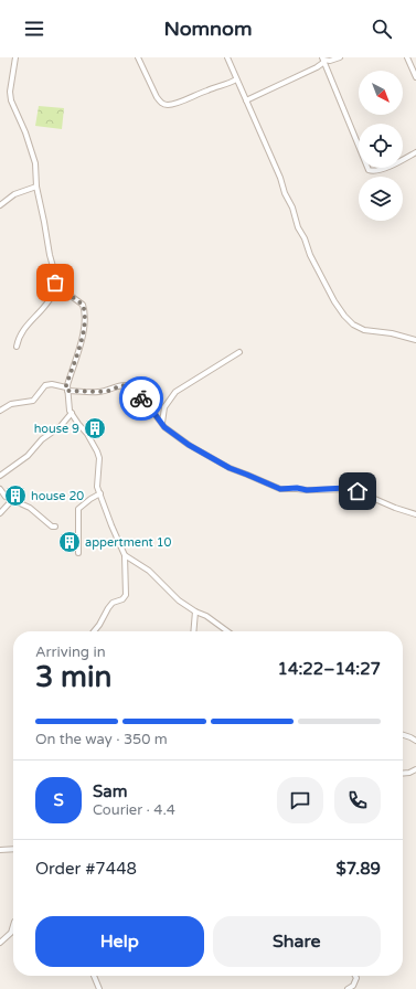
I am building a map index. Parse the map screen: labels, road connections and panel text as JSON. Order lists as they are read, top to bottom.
{
  "places": {
    "building": ["house 9", "house 20", "appertment 10"]
  },
  "north": "bottom right",
  "page": {
    "header": "Nomnom",
    "heading": ["3 min", "Arriving in", "14:22–14:27"],
    "panel": [
      "Sam",
      "Courier · 4.4",
      "Order #7448",
      "$7.89"
    ],
    "bar": "On the way · 350 m",
    "round": "S",
    "buttons": ["Help", "Share"]
  }
}
